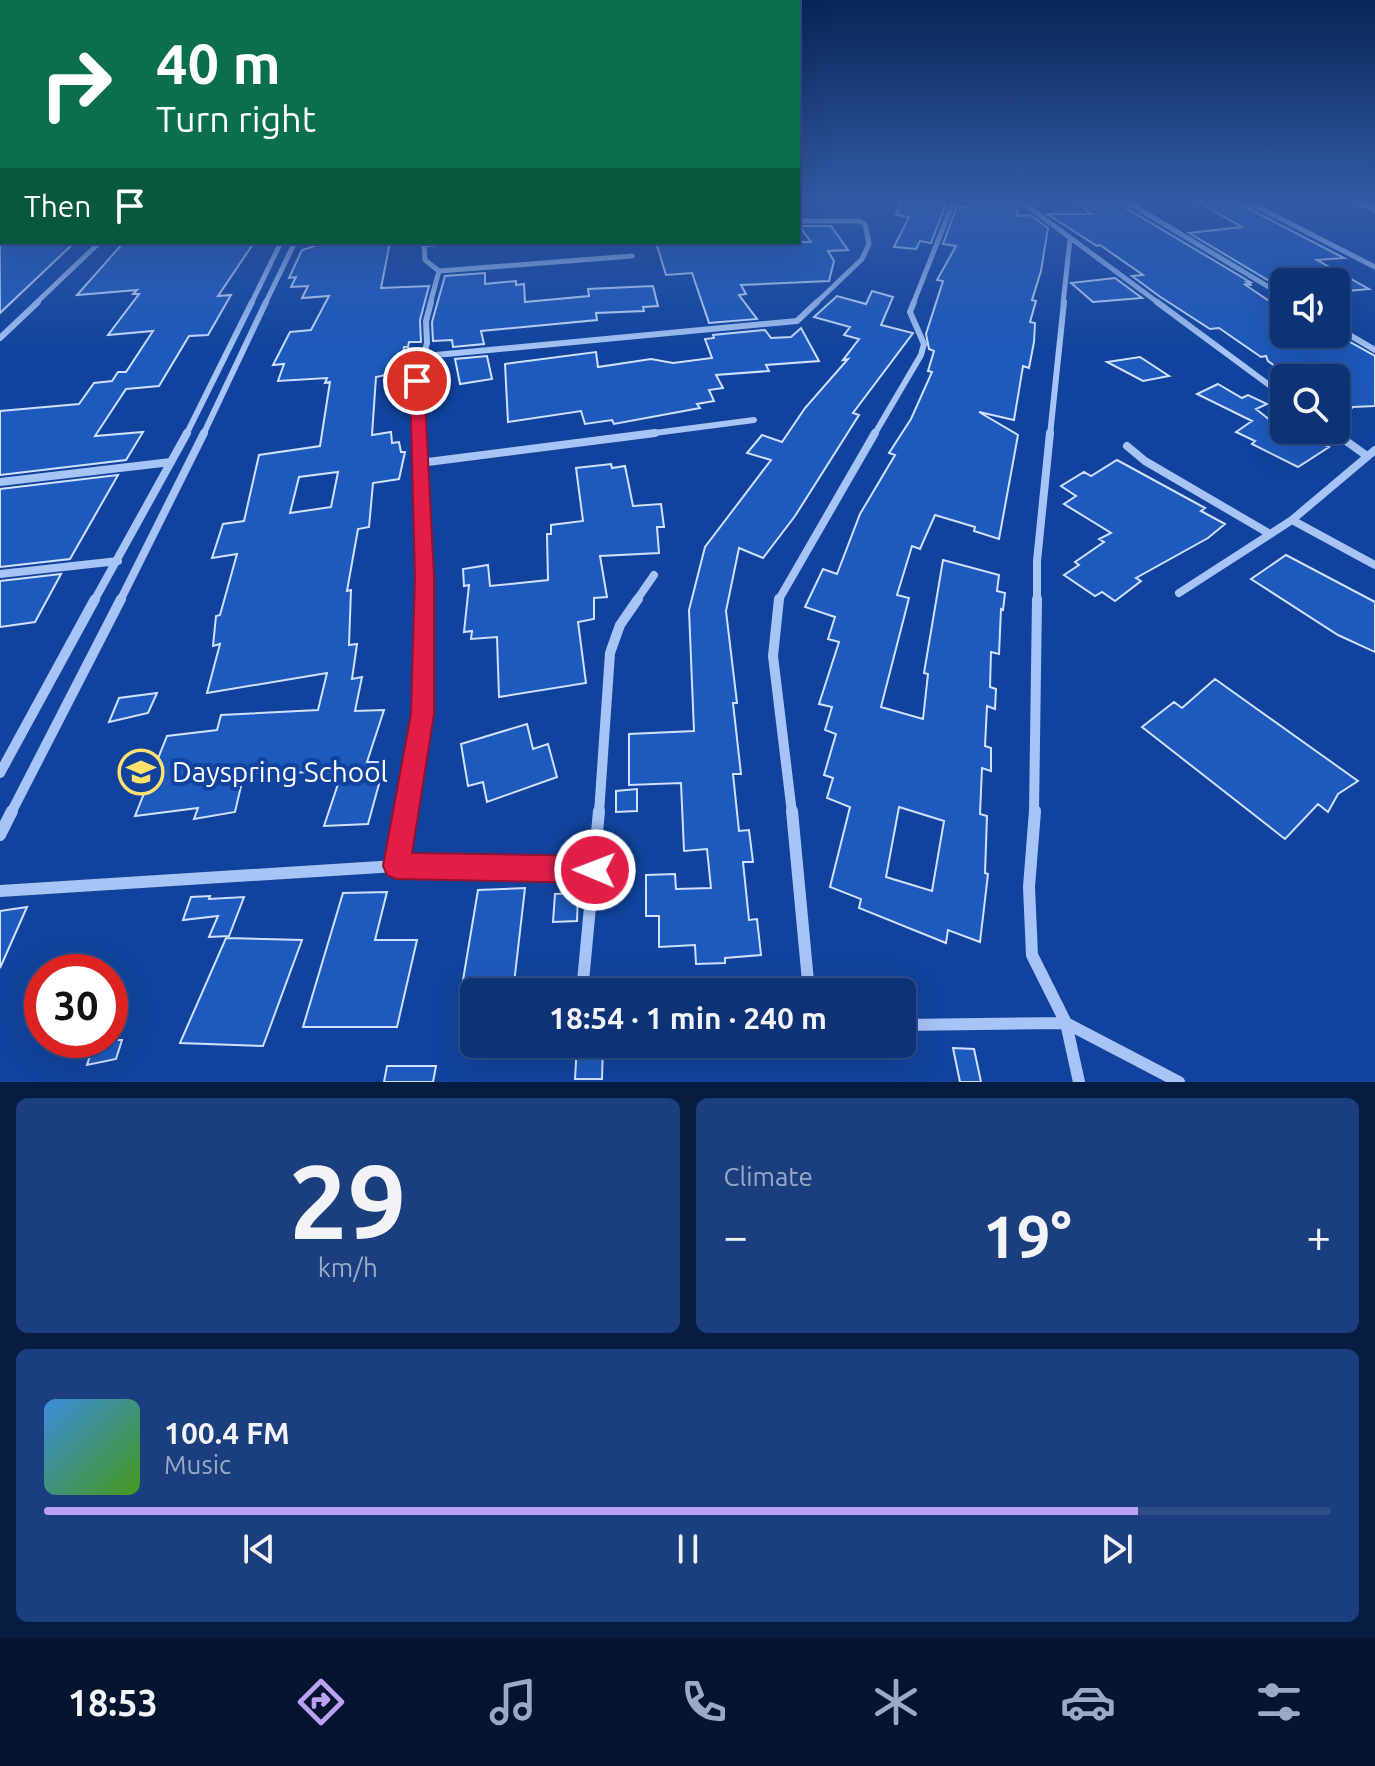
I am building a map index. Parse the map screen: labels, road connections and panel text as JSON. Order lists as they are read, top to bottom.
{
  "places": {
    "school or university": ["Dayspring School"]
  },
  "page": {
    "turn": ["40 m", "Turn right"],
    "then": "Then",
    "limit": "30",
    "trip": "18:54 · 1 min · 240 m",
    "tile": [
      ["29", "km/h"],
      "Climate"
    ],
    "heat": ["−", "19°", "+"],
    "song": ["100.4 FM", "Music"],
    "tabs": "18:53"
  }
}
